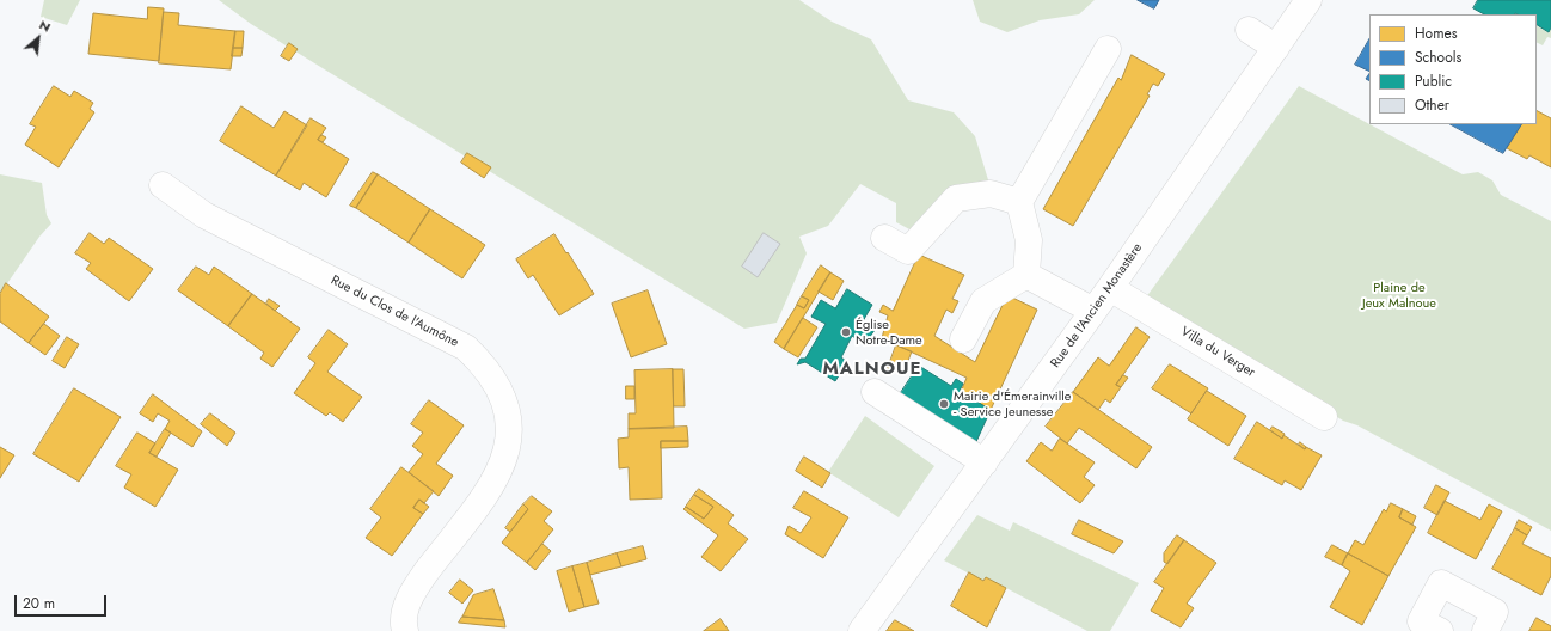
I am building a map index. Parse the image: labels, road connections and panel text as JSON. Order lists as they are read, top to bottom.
{
  "streets": {
    "street": ["Rue de l'Ancien Monastère", "Rue du Clos de l'Aumône", "Villa du Verger"]
  },
  "crossings": [
    ["Rue de l'Ancien Monastère", "Villa du Verger"]
  ],
  "districts": ["MALNOUE"],
  "parks": ["Plaine de Jeux Malnoue"],
  "places": ["Église Notre-Dame", "Mairie d'Émerainville - Service Jeunesse"],
  "legend": [
    "Homes",
    "Schools",
    "Public",
    "Other"
  ],
  "scale_bar": "20 m",
  "north": "top right"
}
